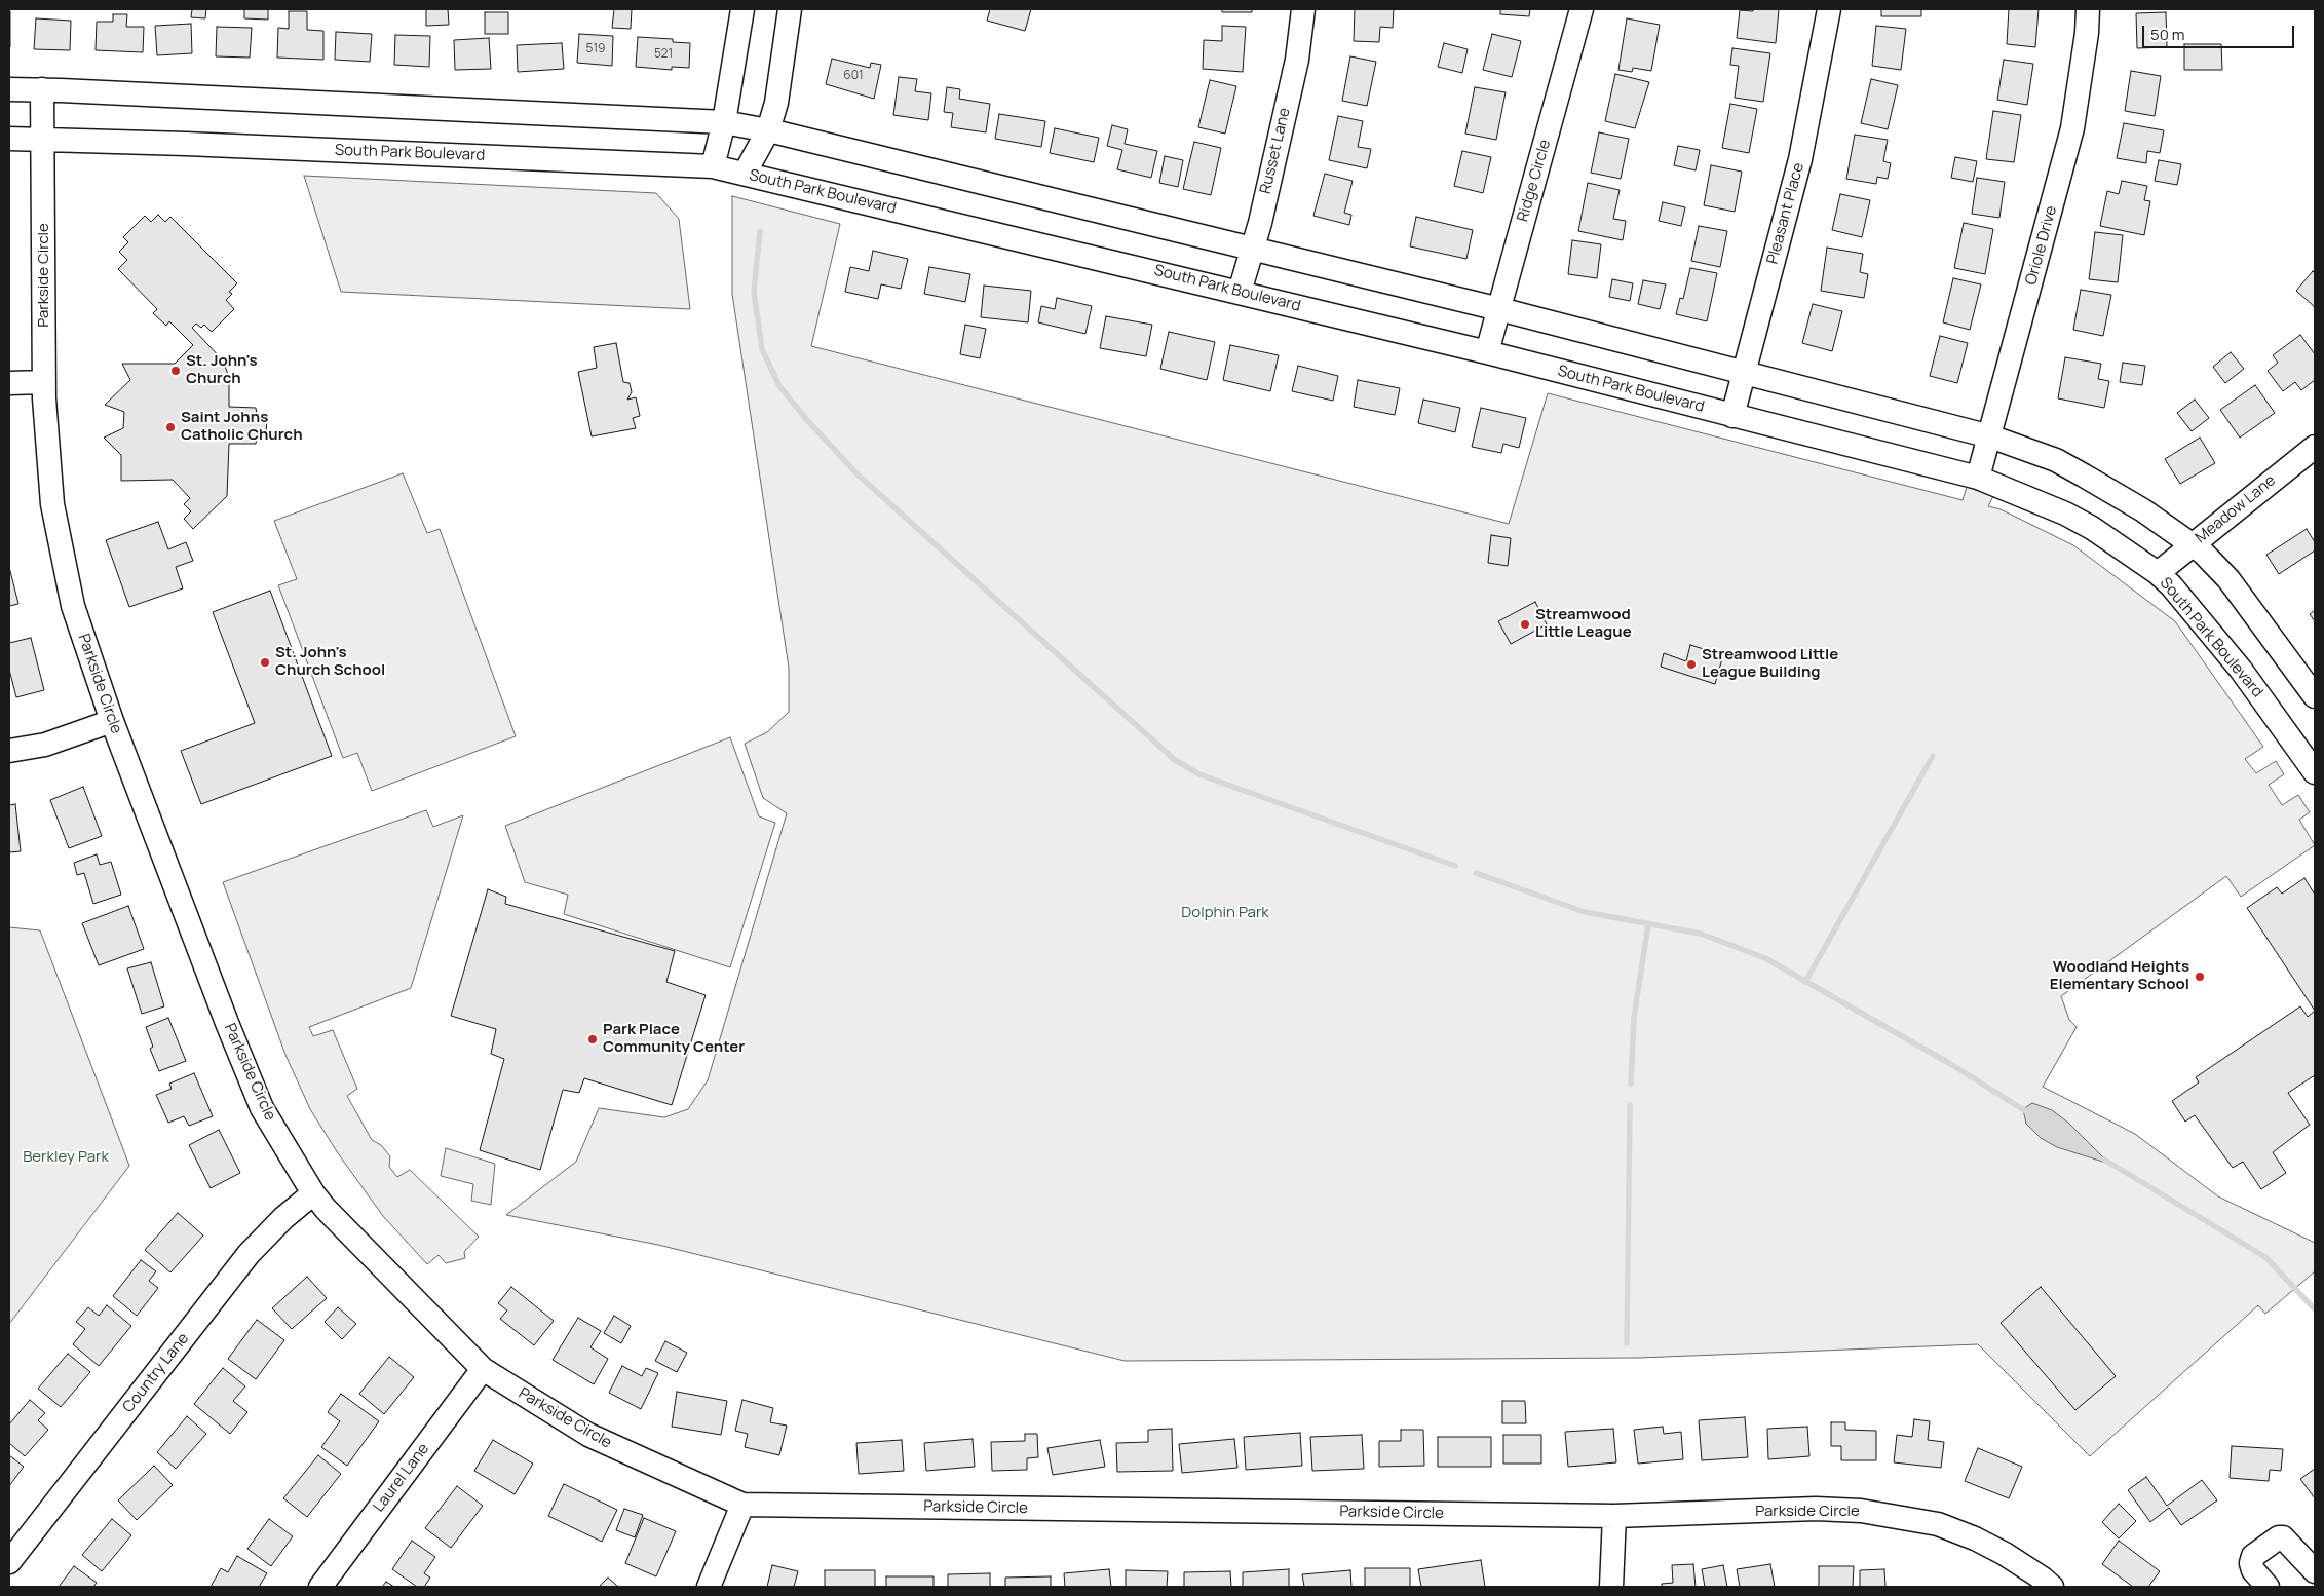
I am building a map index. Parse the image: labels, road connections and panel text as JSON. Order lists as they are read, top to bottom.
{
  "streets": {
    "street": [
      "Russet Lane",
      "South Park Boulevard",
      "Ridge Circle",
      "Pleasant Place",
      "Oriole Drive",
      "Parkside Circle",
      "Meadow Lane",
      "Country Lane",
      "Laurel Lane"
    ]
  },
  "crossings": [
    ["Russet Lane", "South Park Boulevard"],
    ["South Park Boulevard", "Ridge Circle"],
    ["South Park Boulevard", "Pleasant Place"],
    ["South Park Boulevard", "Oriole Drive"],
    ["South Park Boulevard", "Parkside Circle"],
    ["South Park Boulevard", "Meadow Lane"],
    ["Parkside Circle", "Country Lane"],
    ["Parkside Circle", "Laurel Lane"]
  ],
  "parks": ["Dolphin Park", "Berkley Park"],
  "places": [
    "St. John's Church",
    "Saint Johns Catholic Church",
    "Streamwood Little League",
    "St. John's Church School",
    "Streamwood Little League Building",
    "Woodland Heights Elementary School",
    "Park Place Community Center"
  ],
  "house_numbers": ["519", "521", "601"],
  "scale_bar": "50 m"
}
